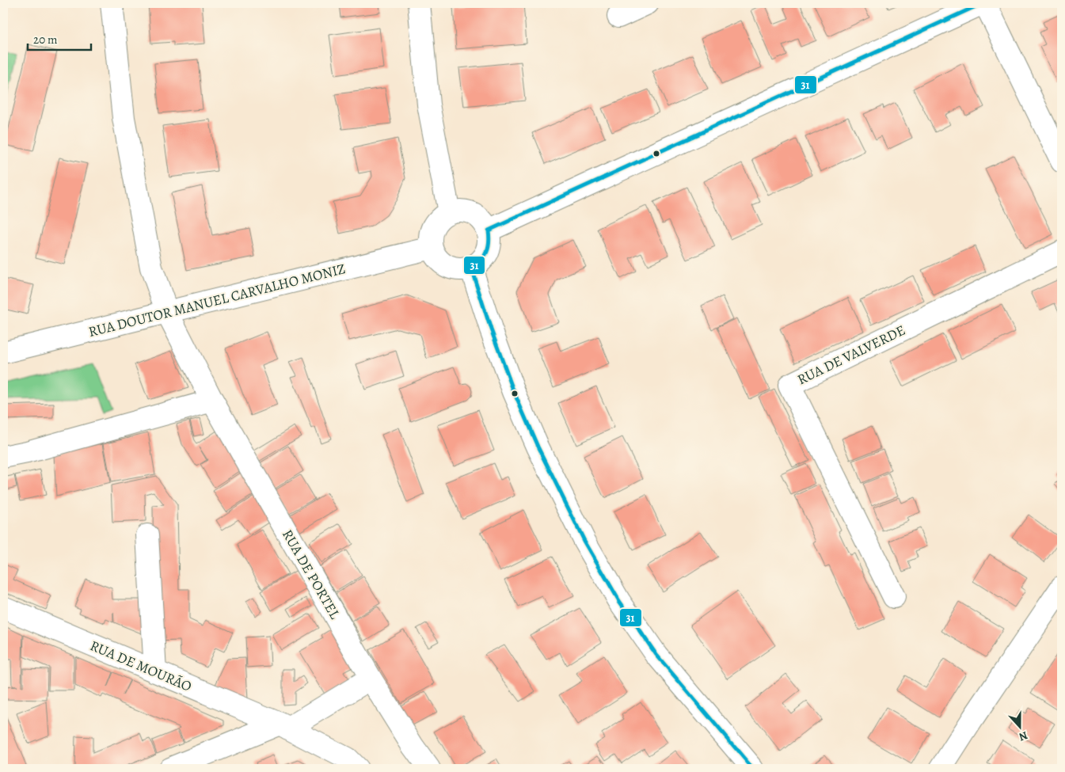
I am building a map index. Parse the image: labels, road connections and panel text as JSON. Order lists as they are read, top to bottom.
{
  "streets": {
    "street": [
      "RUA DOUTOR MANUEL CARVALHO MONIZ",
      "RUA DE VALVERDE",
      "RUA DE PORTEL",
      "RUA DE MOURÃO"
    ]
  },
  "crossings": [
    ["RUA DOUTOR MANUEL CARVALHO MONIZ", "RUA DE PORTEL"]
  ],
  "lines": ["transit line 31"],
  "scale_bar": "20 m",
  "north": "bottom"
}
